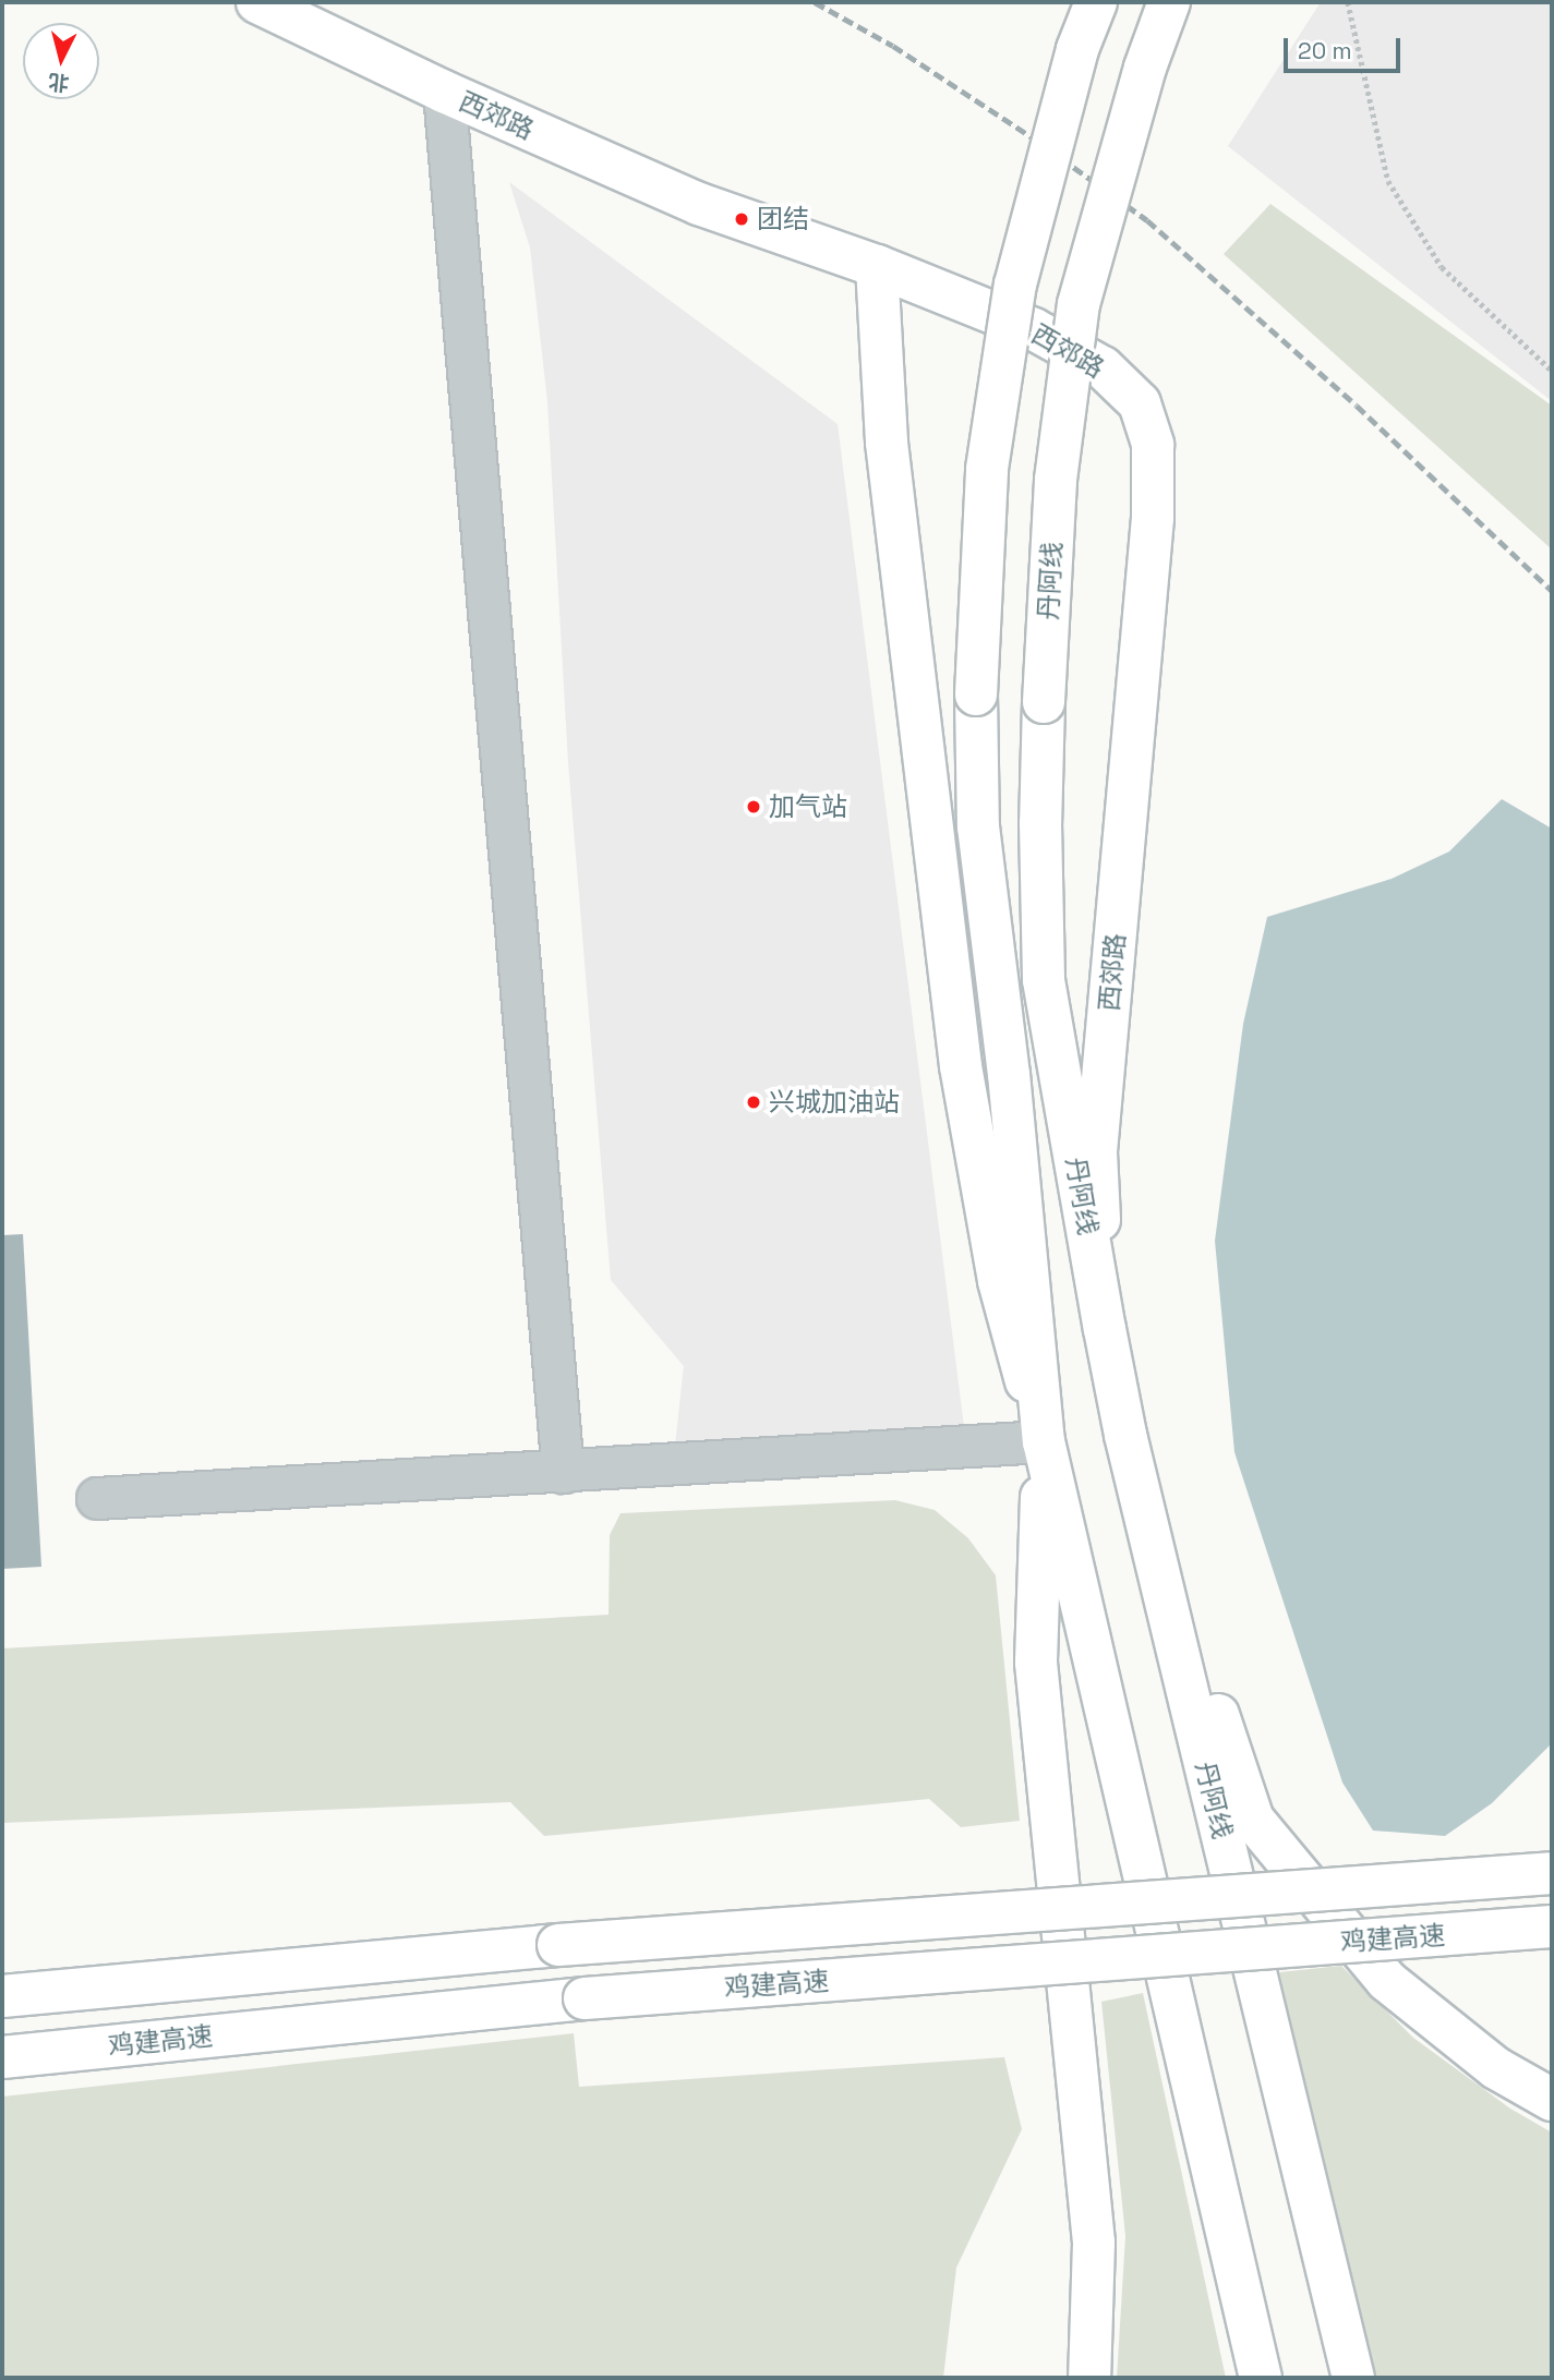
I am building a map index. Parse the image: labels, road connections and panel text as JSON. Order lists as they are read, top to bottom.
{
  "streets": {
    "main road": ["西郊路", "丹阿线", "鸡建高速"]
  },
  "crossings": [
    ["西郊路", "丹阿线"]
  ],
  "places": ["团结", "加气站", "兴城加油站"],
  "scale_bar": "20 m",
  "north": "bottom"
}
